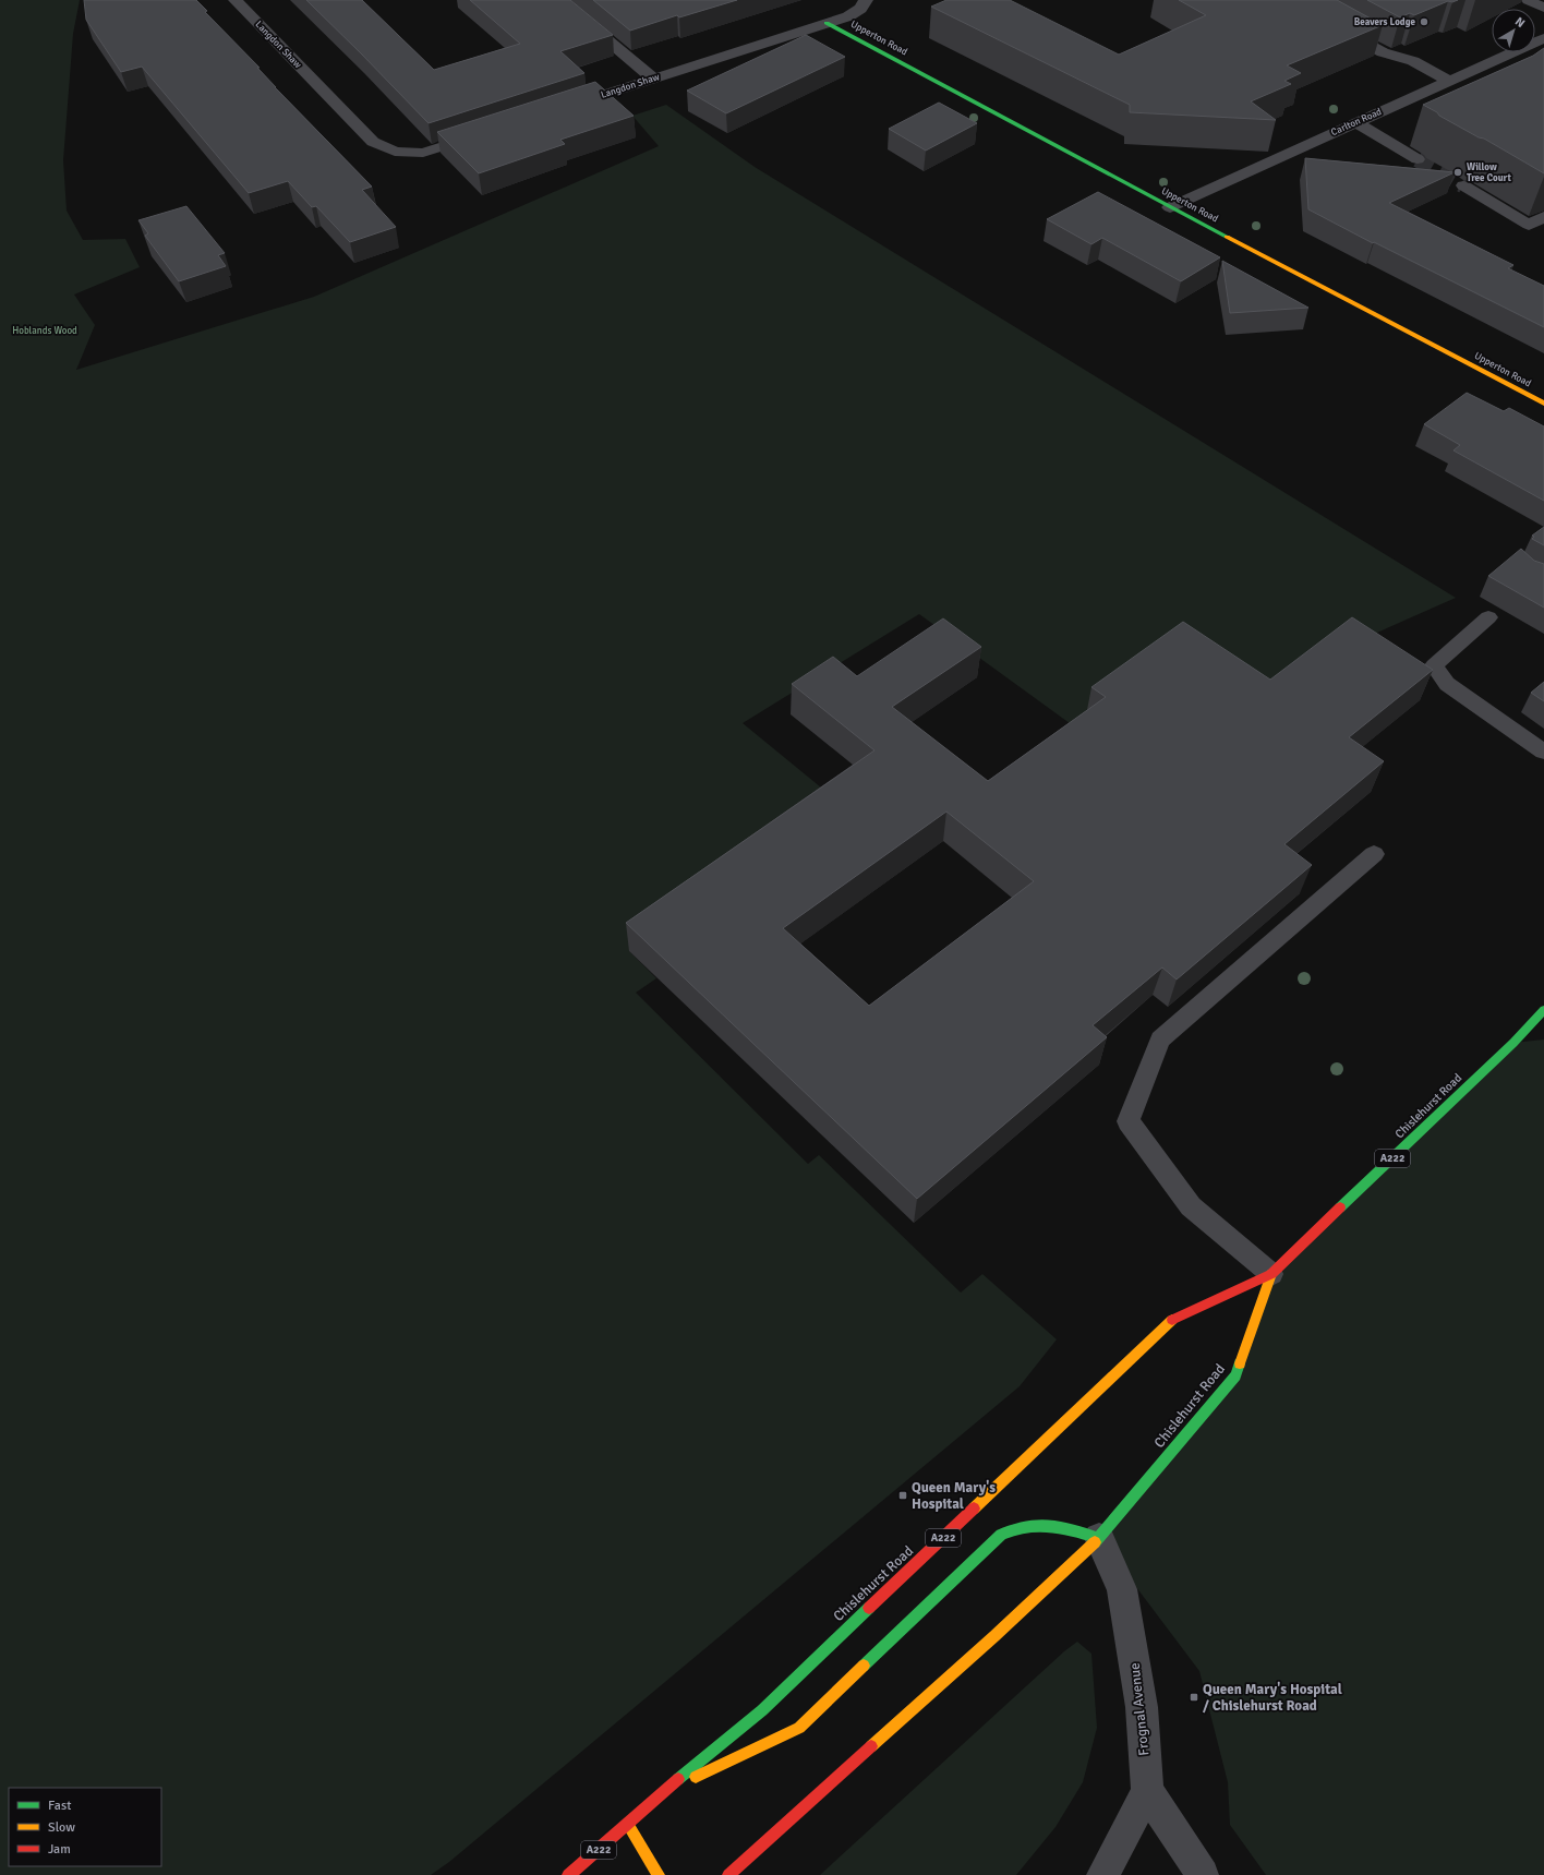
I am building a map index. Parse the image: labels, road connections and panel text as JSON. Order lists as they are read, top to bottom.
{
  "streets": {
    "main road": ["Upperton Road", "Chislehurst Road", "A222"],
    "street": ["Langdon Shaw", "Carlton Road", "Frognal Avenue"]
  },
  "crossings": [
    ["Upperton Road", "Langdon Shaw"],
    ["Upperton Road", "Carlton Road"],
    ["Chislehurst Road", "Frognal Avenue"]
  ],
  "parks": ["Hoblands Wood"],
  "places": {
    "other": ["Beavers Lodge", "Willow Tree Court"],
    "transit": ["Queen Mary's Hospital", "Queen Mary's Hospital / Chislehurst Road"]
  },
  "legend": ["Fast", "Slow", "Jam"],
  "north": "top right"
}
